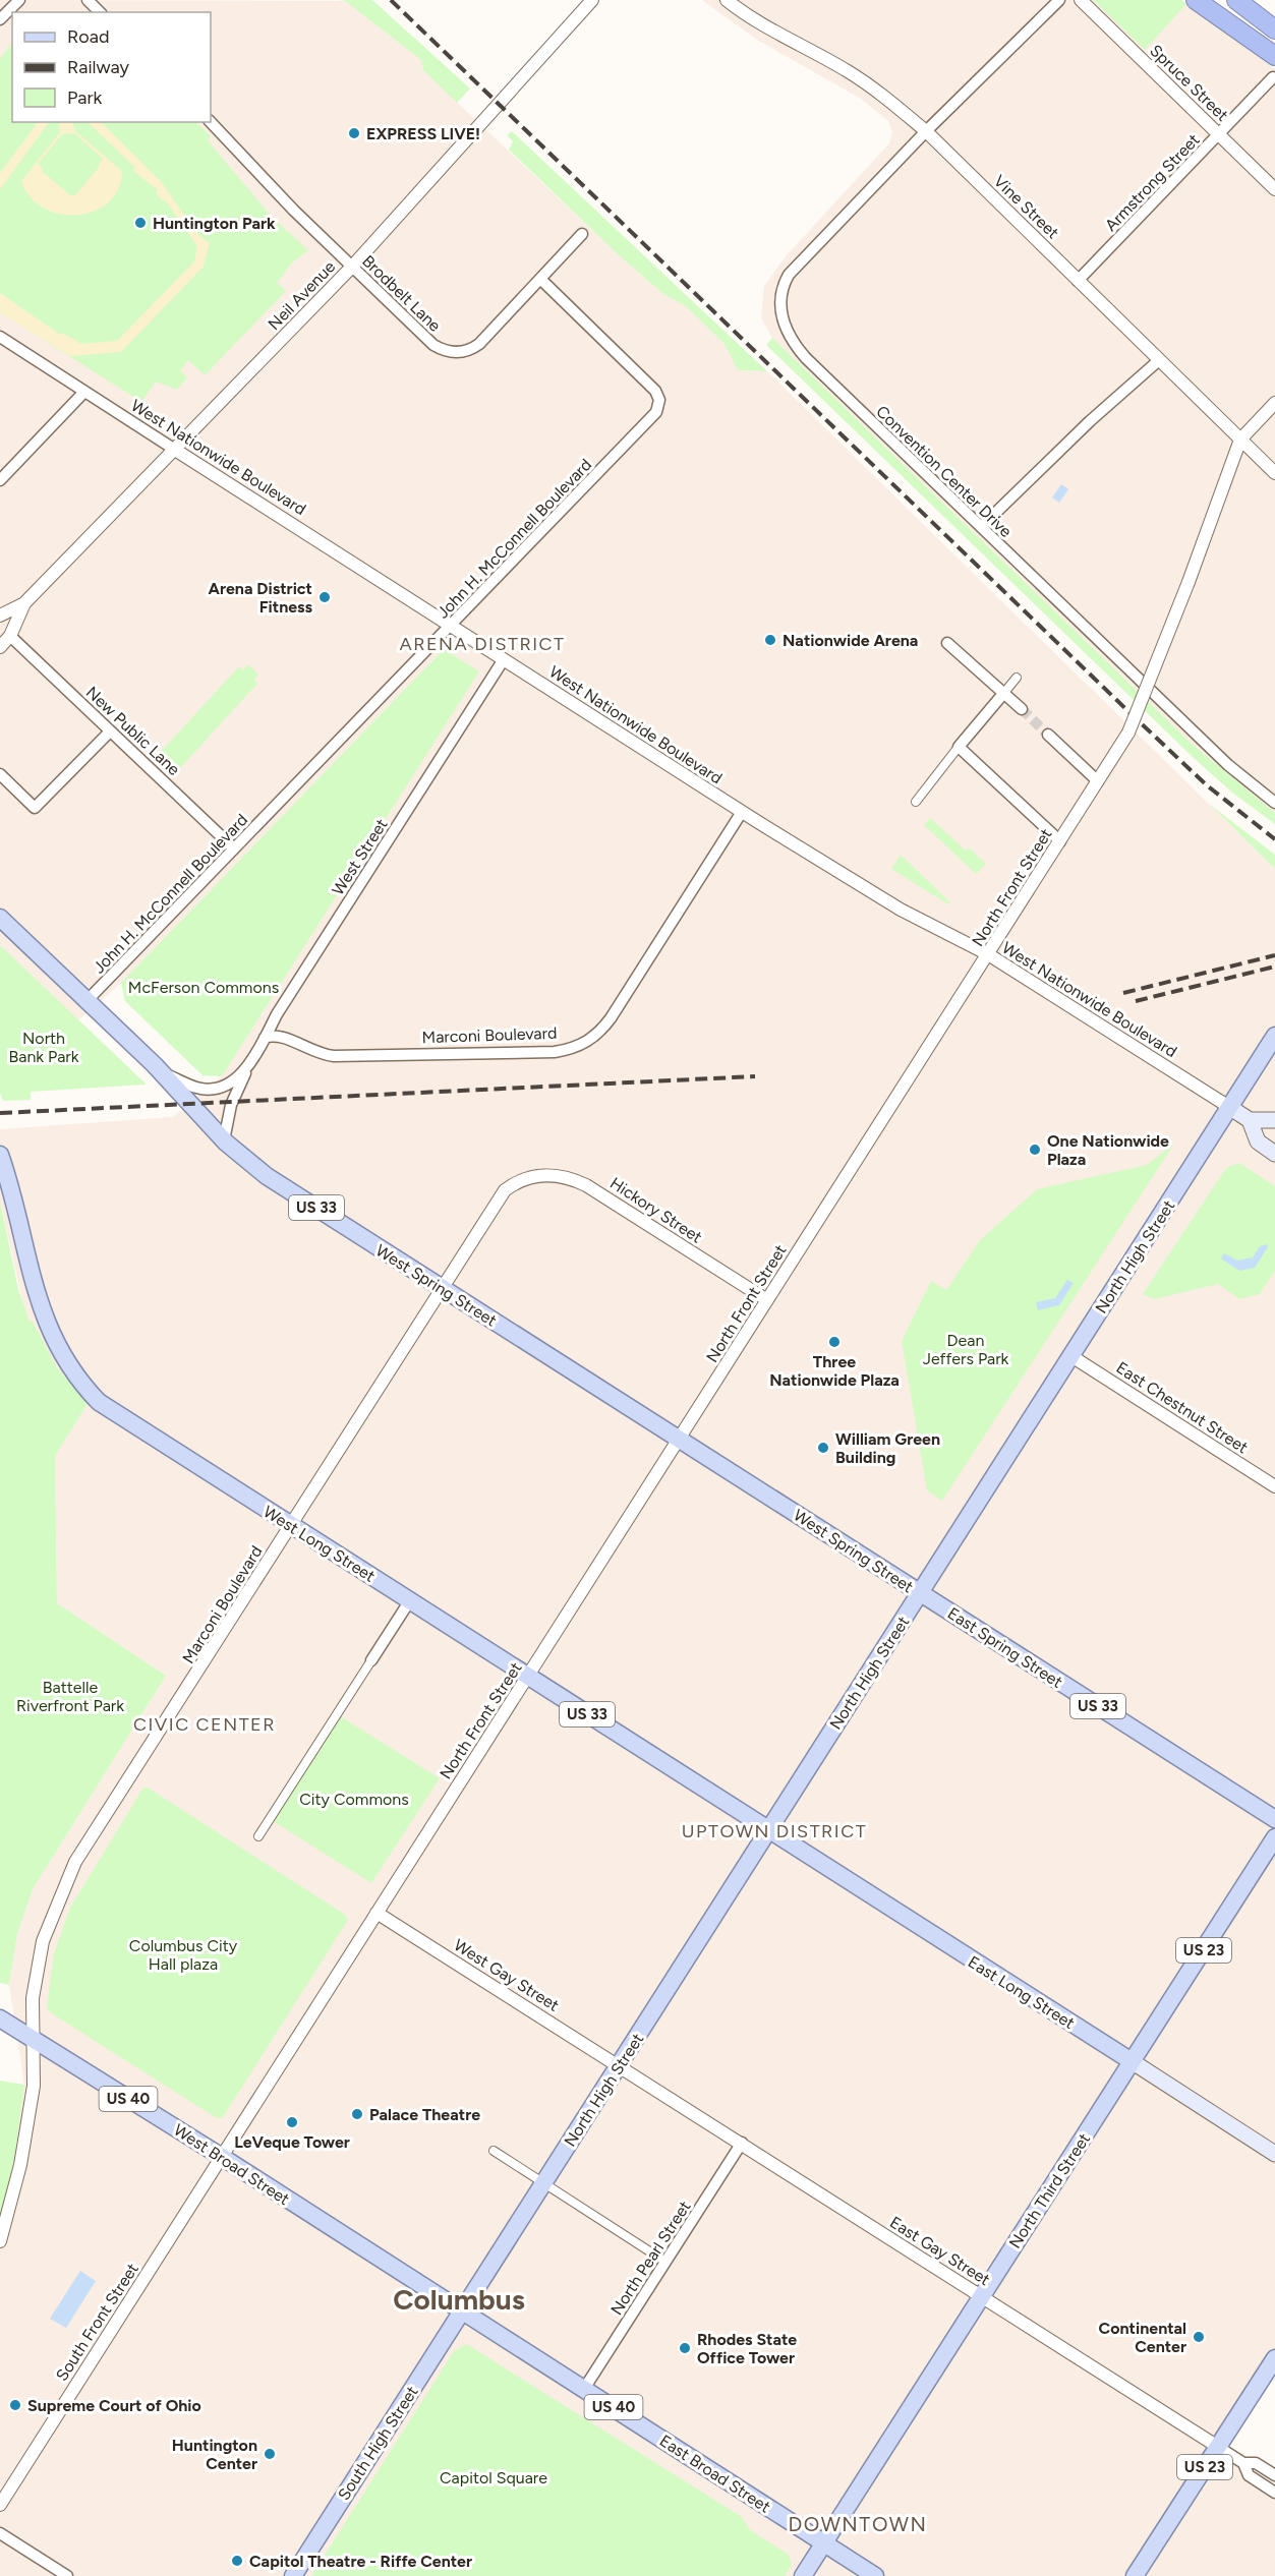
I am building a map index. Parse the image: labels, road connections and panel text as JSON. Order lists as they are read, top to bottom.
{
  "streets": {
    "main road": [
      "US 33",
      "North High Street",
      "West Spring Street",
      "West Long Street",
      "East Spring Street",
      "US 23",
      "East Long Street",
      "US 40",
      "West Broad Street",
      "North Third Street",
      "South High Street",
      "East Broad Street"
    ],
    "street": [
      "Spruce Street",
      "Armstrong Street",
      "Vine Street",
      "Brodbelt Lane",
      "Neil Avenue",
      "West Nationwide Boulevard",
      "Convention Center Drive",
      "John H. McConnell Boulevard",
      "New Public Lane",
      "West Street",
      "North Front Street",
      "Marconi Boulevard",
      "Hickory Street",
      "East Chestnut Street",
      "West Gay Street",
      "East Gay Street",
      "North Pearl Street",
      "South Front Street"
    ]
  },
  "crossings": [
    ["Spruce Street", "Armstrong Street"],
    ["Armstrong Street", "Vine Street"],
    ["Vine Street", "Convention Center Drive"],
    ["Vine Street", "North Front Street"],
    ["Brodbelt Lane", "Neil Avenue"],
    ["Brodbelt Lane", "John H. McConnell Boulevard"],
    ["Neil Avenue", "West Nationwide Boulevard"],
    ["West Nationwide Boulevard", "John H. McConnell Boulevard"],
    ["West Nationwide Boulevard", "West Street"],
    ["West Nationwide Boulevard", "North Front Street"],
    ["West Nationwide Boulevard", "Marconi Boulevard"],
    ["West Nationwide Boulevard", "North High Street"],
    ["John H. McConnell Boulevard", "New Public Lane"],
    ["John H. McConnell Boulevard", "West Spring Street"],
    ["West Street", "Marconi Boulevard"],
    ["West Street", "West Spring Street"],
    ["North Front Street", "Hickory Street"],
    ["North Front Street", "West Spring Street"],
    ["North Front Street", "West Long Street"],
    ["North Front Street", "West Gay Street"],
    ["North Front Street", "West Broad Street"],
    ["North Front Street", "South Front Street"],
    ["Marconi Boulevard", "Hickory Street"],
    ["Marconi Boulevard", "West Spring Street"],
    ["Marconi Boulevard", "West Long Street"],
    ["Marconi Boulevard", "West Broad Street"],
    ["North High Street", "West Spring Street"],
    ["North High Street", "East Chestnut Street"],
    ["North High Street", "West Long Street"],
    ["North High Street", "East Spring Street"],
    ["North High Street", "West Gay Street"],
    ["North High Street", "East Long Street"],
    ["North High Street", "West Broad Street"],
    ["North High Street", "East Gay Street"],
    ["North High Street", "South High Street"],
    ["North High Street", "East Broad Street"],
    ["West Spring Street", "East Spring Street"],
    ["West Long Street", "East Long Street"],
    ["US 23", "North Third Street"],
    ["US 23", "East Gay Street"],
    ["US 23", "East Broad Street"],
    ["West Gay Street", "East Gay Street"],
    ["East Long Street", "North Third Street"],
    ["West Broad Street", "South Front Street"],
    ["West Broad Street", "South High Street"],
    ["West Broad Street", "East Broad Street"],
    ["North Third Street", "East Gay Street"],
    ["North Third Street", "East Broad Street"],
    ["East Gay Street", "North Pearl Street"],
    ["North Pearl Street", "East Broad Street"],
    ["South High Street", "East Broad Street"]
  ],
  "districts": [
    "ARENA DISTRICT",
    "CIVIC CENTER",
    "UPTOWN DISTRICT",
    "Columbus",
    "DOWNTOWN"
  ],
  "parks": [
    "McFerson Commons",
    "North Bank Park",
    "Dean Jeffers Park",
    "Battelle Riverfront Park",
    "City Commons",
    "Columbus City Hall plaza",
    "Capitol Square"
  ],
  "places": [
    "EXPRESS LIVE!",
    "Huntington Park",
    "Arena District Fitness",
    "Nationwide Arena",
    "One Nationwide Plaza",
    "Three Nationwide Plaza",
    "William Green Building",
    "Palace Theatre",
    "LeVeque Tower",
    "Continental Center",
    "Rhodes State Office Tower",
    "Supreme Court of Ohio",
    "Huntington Center",
    "Capitol Theatre - Riffe Center"
  ],
  "legend": ["Road", "Railway", "Park"]
}
